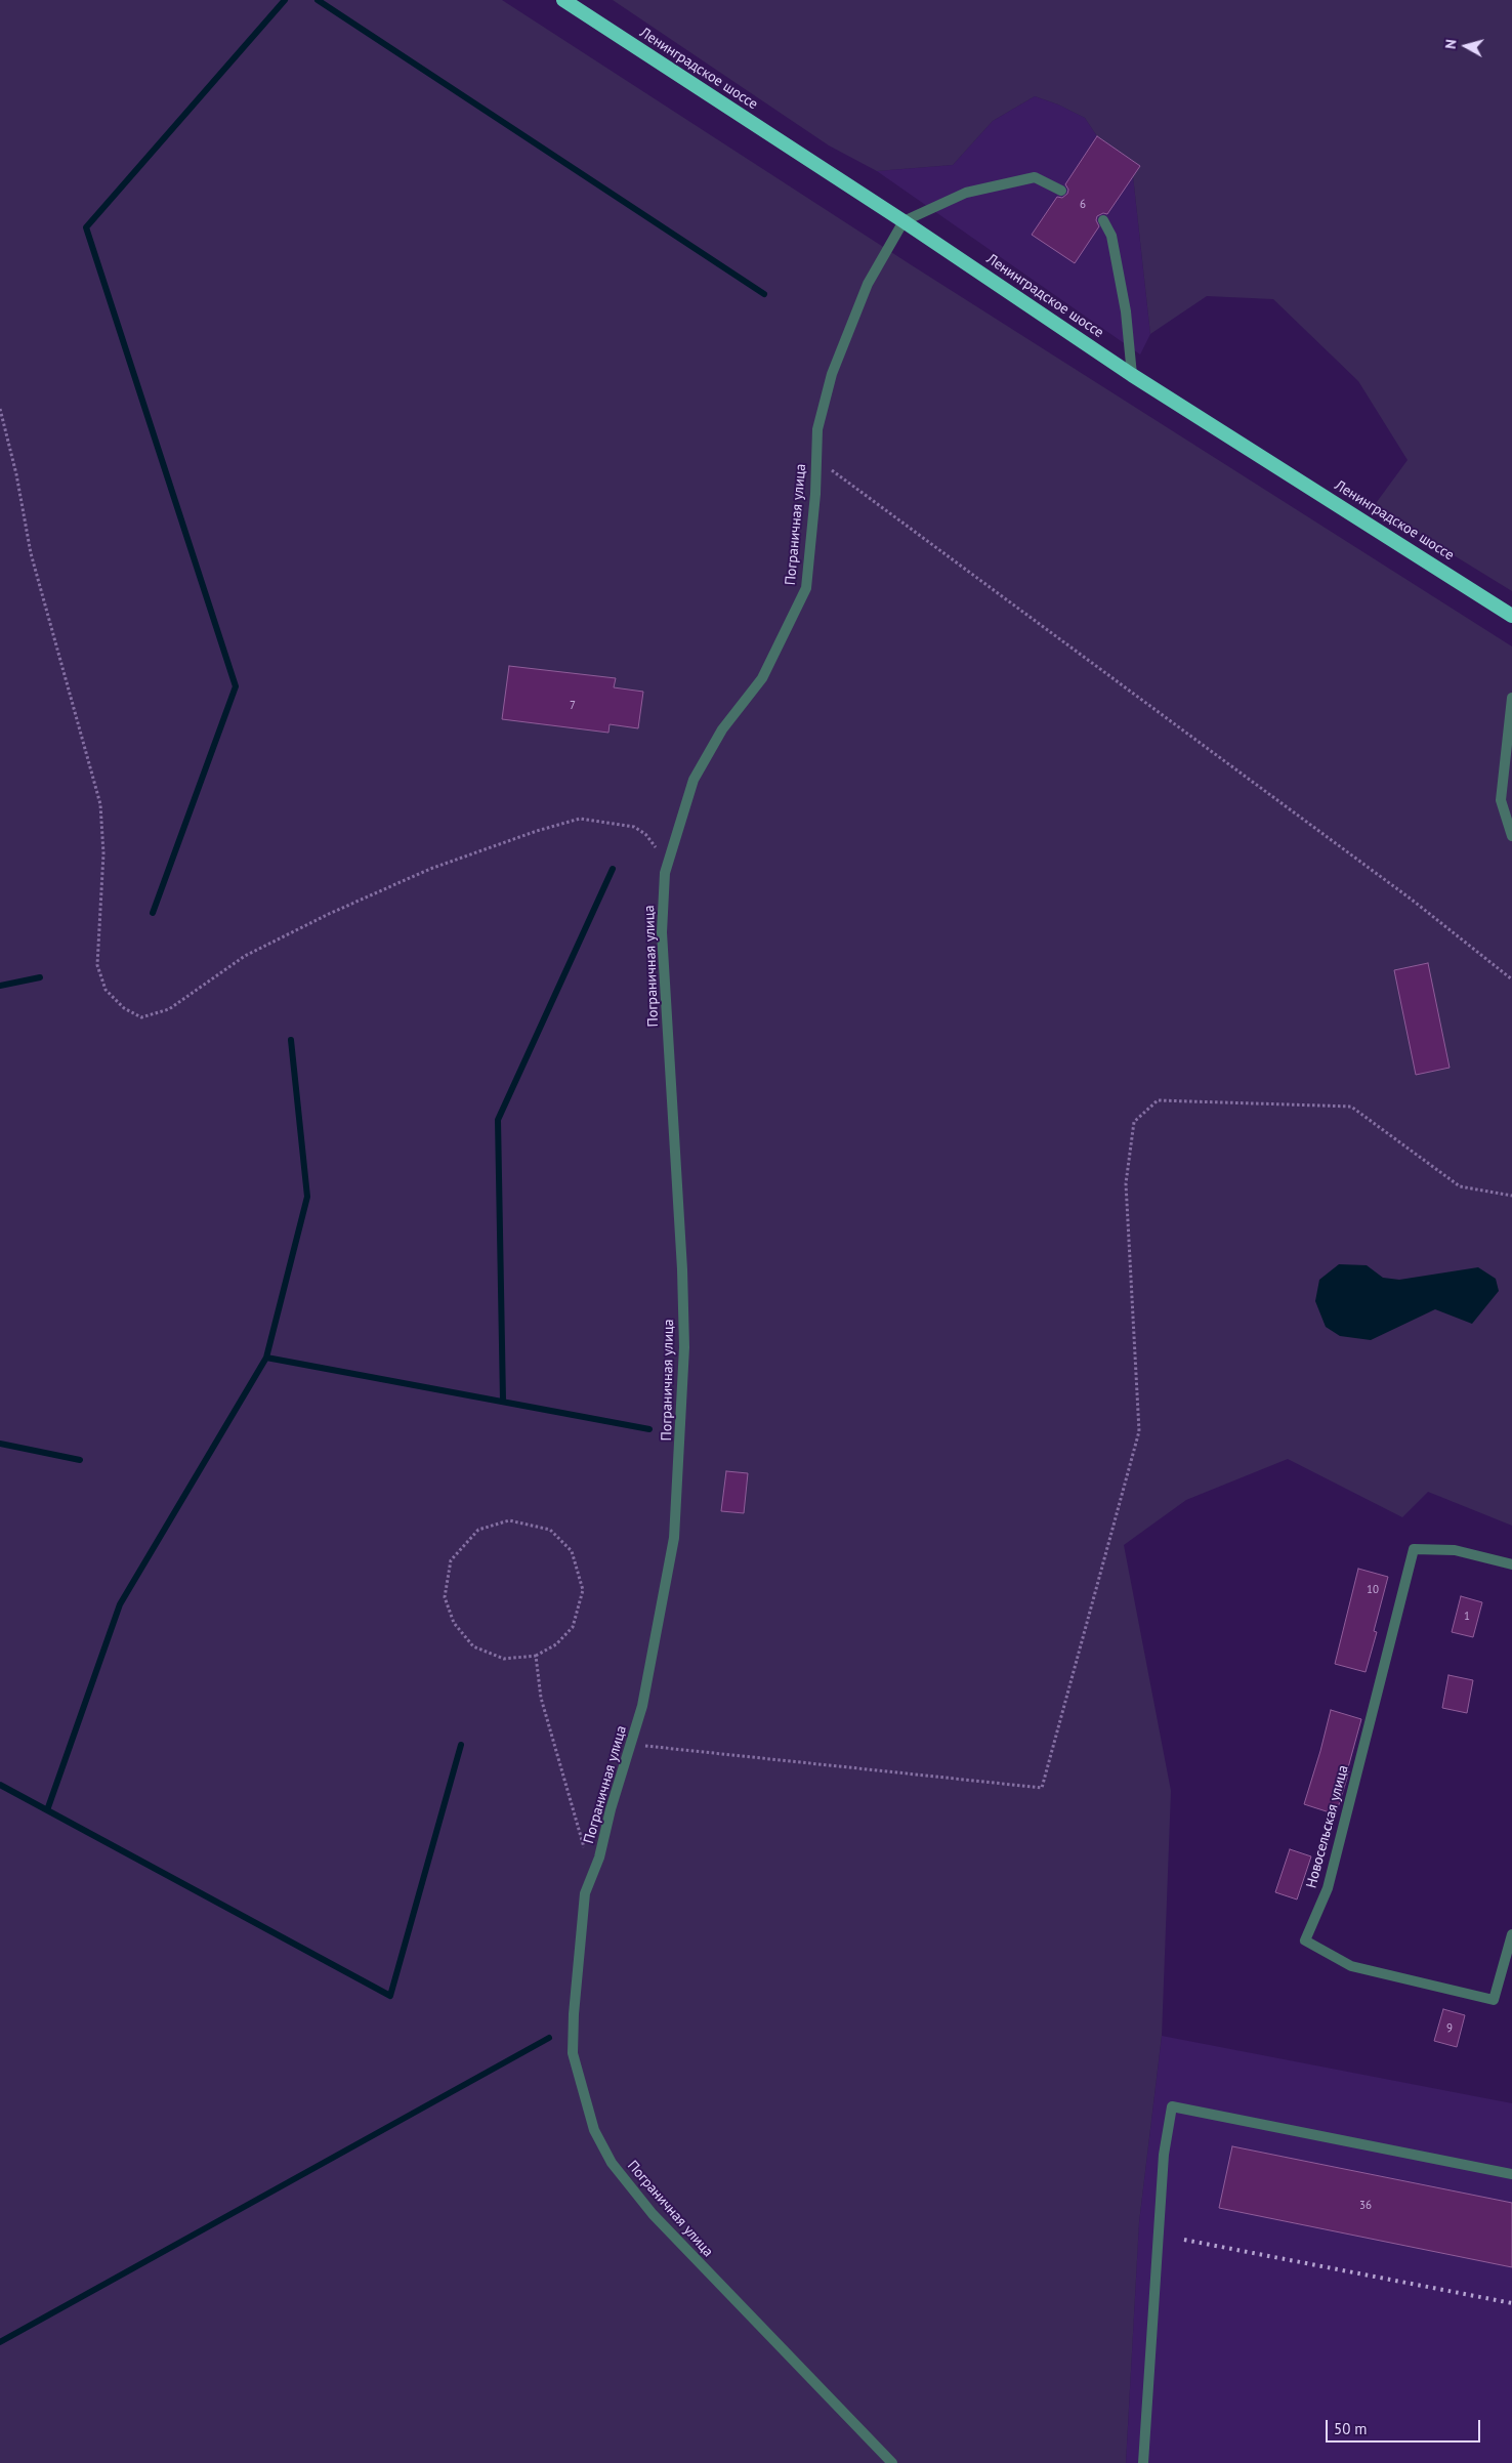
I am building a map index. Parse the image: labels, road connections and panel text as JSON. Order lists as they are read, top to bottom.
{
  "streets": {
    "highway": ["Ленинградское шоссе"],
    "street": ["Пограничная улица", "Новосельская улица"]
  },
  "crossings": [
    ["Ленинградское шоссе", "Пограничная улица"]
  ],
  "house_numbers": [
    "6",
    "7",
    "10",
    "1",
    "9",
    "36"
  ],
  "scale_bar": "50 m",
  "north": "left"
}
